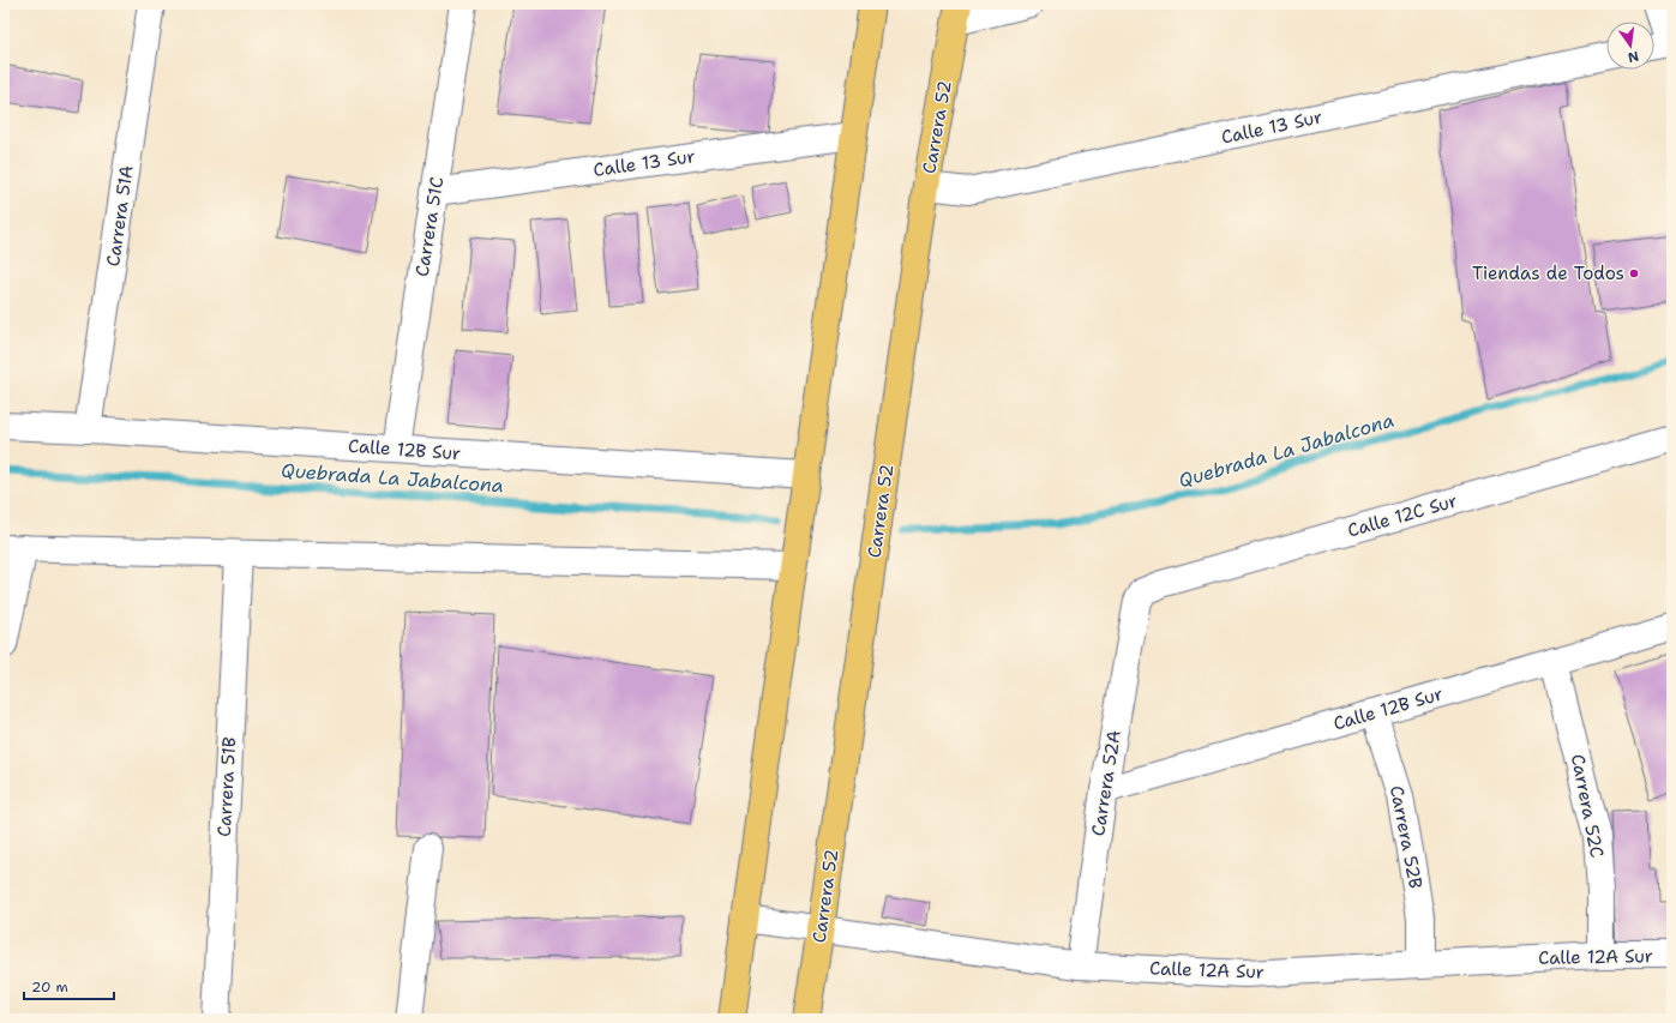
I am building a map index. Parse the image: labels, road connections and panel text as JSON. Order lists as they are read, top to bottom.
{
  "streets": {
    "main road": ["Carrera 52"],
    "street": [
      "Calle 13 Sur",
      "Carrera 51A",
      "Carrera 51C",
      "Calle 12B Sur",
      "Calle 12C Sur",
      "Carrera 52A",
      "Carrera 51B",
      "Carrera 52C",
      "Carrera 52B",
      "Calle 12A Sur"
    ]
  },
  "crossings": [
    ["Carrera 52", "Calle 13 Sur"],
    ["Carrera 52", "Calle 12A Sur"],
    ["Calle 13 Sur", "Carrera 51C"],
    ["Carrera 51A", "Calle 12B Sur"],
    ["Carrera 51C", "Calle 12B Sur"],
    ["Calle 12B Sur", "Carrera 52A"],
    ["Calle 12B Sur", "Carrera 52C"],
    ["Calle 12B Sur", "Carrera 52B"],
    ["Calle 12C Sur", "Carrera 52A"],
    ["Carrera 52A", "Calle 12A Sur"],
    ["Carrera 52C", "Calle 12A Sur"],
    ["Carrera 52B", "Calle 12A Sur"]
  ],
  "water": ["Quebrada La Jabalcona"],
  "places": ["Tiendas de Todos"],
  "scale_bar": "20 m",
  "north": "bottom"
}
